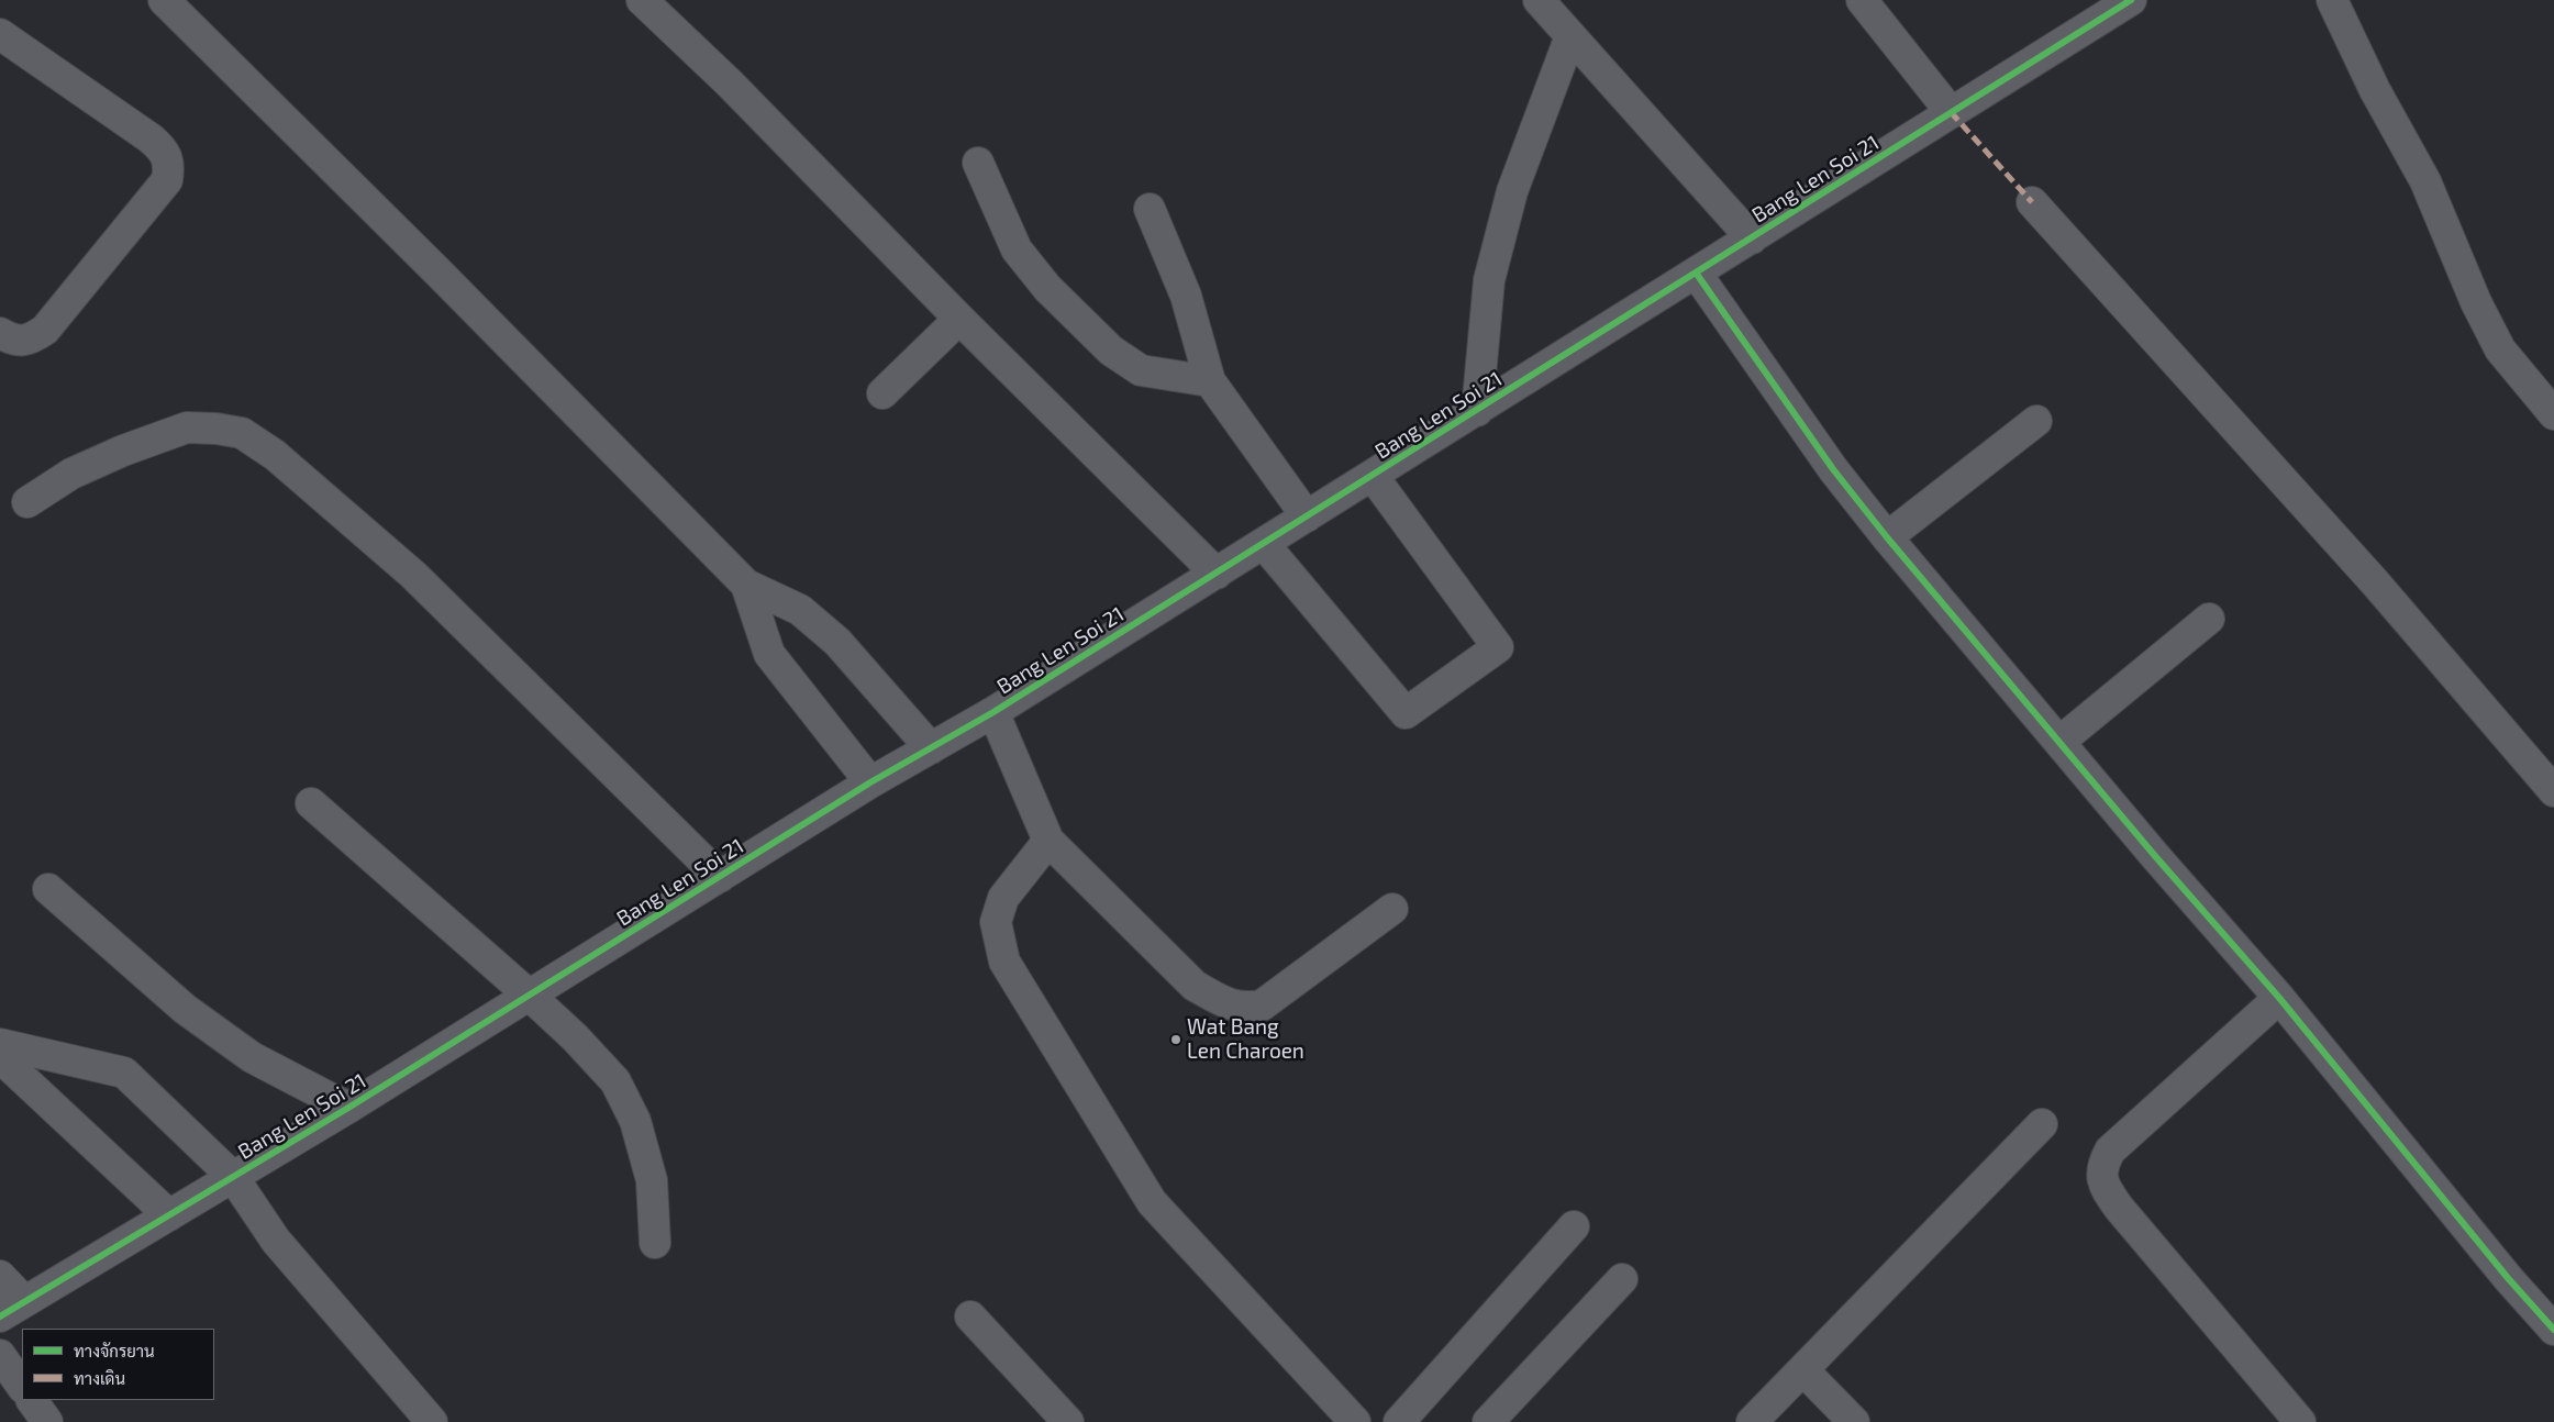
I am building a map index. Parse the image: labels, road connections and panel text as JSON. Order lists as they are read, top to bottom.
{
  "streets": {
    "street": ["Bang Len Soi 21"]
  },
  "places": ["Wat Bang Len Charoen"],
  "legend": ["ทางจักรยาน", "ทางเดิน"]
}
